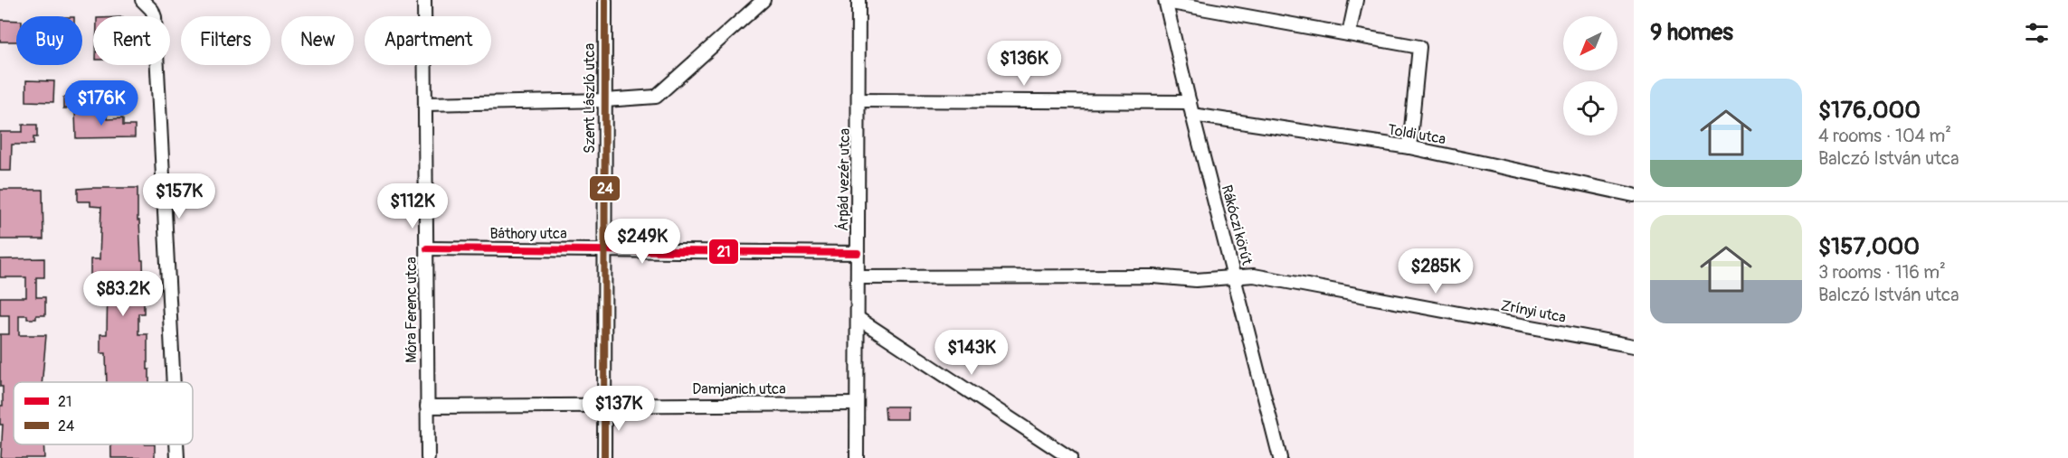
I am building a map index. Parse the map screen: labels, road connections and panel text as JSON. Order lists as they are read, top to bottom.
{
  "streets": {
    "street": [
      "Szent László utca",
      "Toldi utca",
      "Árpád vezér utca",
      "Rákóczi körút",
      "Báthory utca",
      "Móra Ferenc utca",
      "Zrínyi utca",
      "Damjanich utca"
    ]
  },
  "crossings": [
    ["Szent László utca", "Báthory utca"],
    ["Szent László utca", "Damjanich utca"],
    ["Toldi utca", "Rákóczi körút"],
    ["Árpád vezér utca", "Báthory utca"],
    ["Árpád vezér utca", "Zrínyi utca"],
    ["Árpád vezér utca", "Damjanich utca"],
    ["Rákóczi körút", "Zrínyi utca"],
    ["Báthory utca", "Móra Ferenc utca"],
    ["Móra Ferenc utca", "Damjanich utca"]
  ],
  "lines": ["transit line 24", "transit line 21"],
  "legend": ["21", "24"],
  "north": "bottom left",
  "page": {
    "heading": "9 homes",
    "chip": [
      "Buy",
      "Rent",
      "Filters",
      "New",
      "Apartment"
    ],
    "price": [
      "$136K",
      "$176K",
      "$157K",
      "$112K",
      "$249K",
      "$285K",
      "$83.2K",
      "$143K",
      "$137K"
    ],
    "list": [
      {
        "name": "$176,000",
        "note": "4 rooms · 104 m² · Balczó István utca"
      },
      {
        "name": "$157,000",
        "note": "3 rooms · 116 m² · Balczó István utca"
      }
    ]
  }
}
